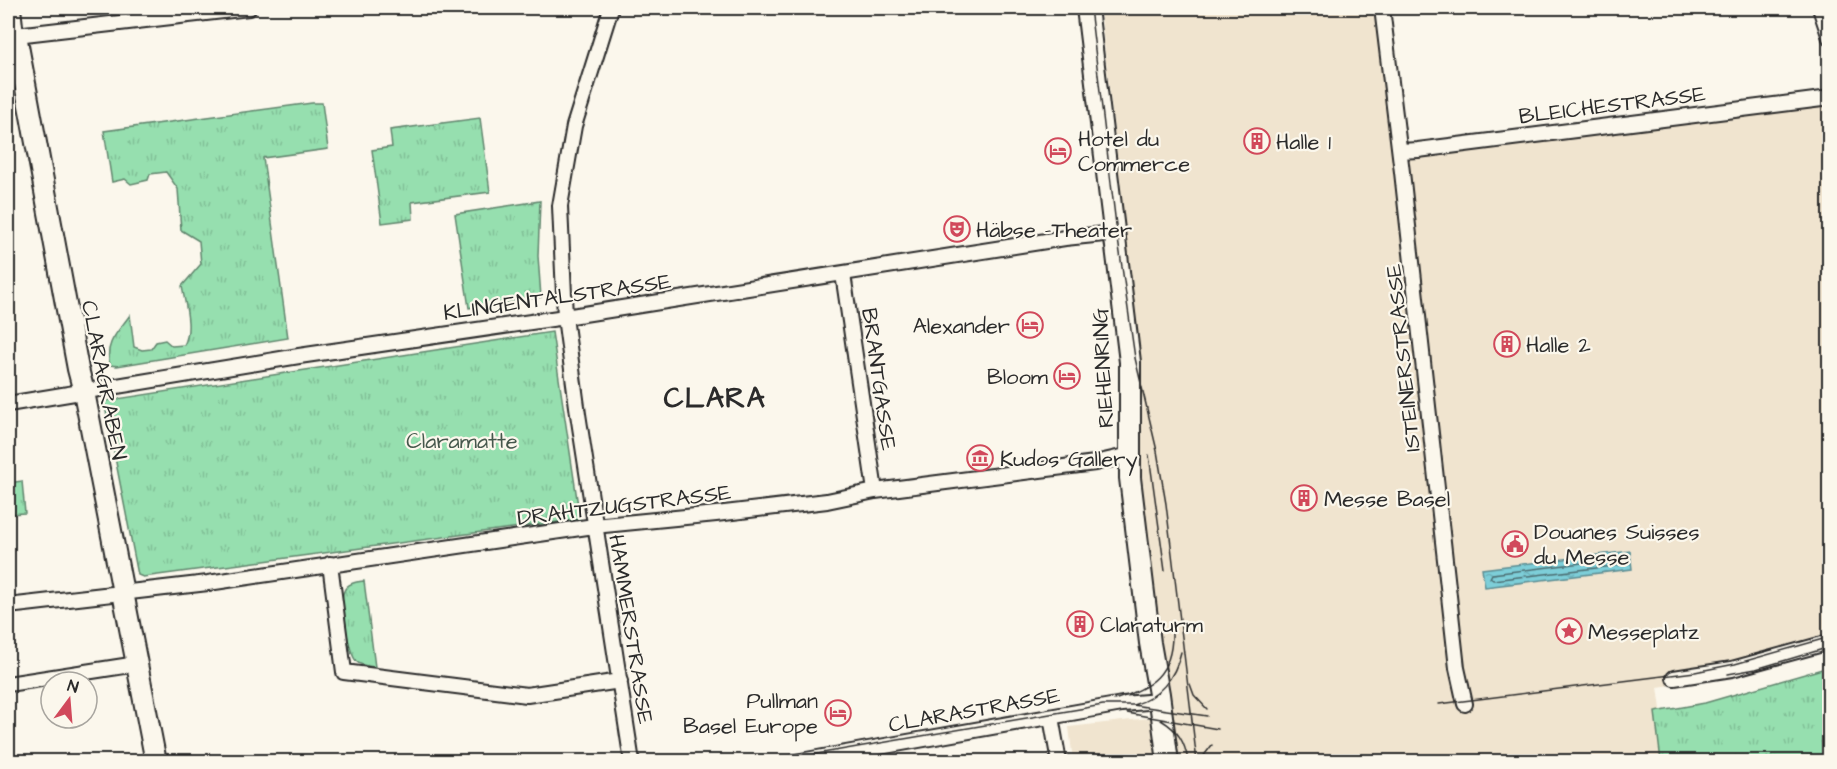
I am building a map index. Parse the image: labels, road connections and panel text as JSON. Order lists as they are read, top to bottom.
{
  "streets": {
    "main road": ["RIEHENRING", "CLARAGRABEN"],
    "street": [
      "BLEICHESTRASSE",
      "KLINGENTALSTRASSE",
      "ISTEINERSTRASSE",
      "BRANTGASSE",
      "DRAHTZUGSTRASSE",
      "HAMMERSTRASSE",
      "CLARASTRASSE"
    ]
  },
  "crossings": [
    ["BLEICHESTRASSE", "ISTEINERSTRASSE"],
    ["KLINGENTALSTRASSE", "RIEHENRING"],
    ["KLINGENTALSTRASSE", "BRANTGASSE"],
    ["KLINGENTALSTRASSE", "CLARAGRABEN"],
    ["KLINGENTALSTRASSE", "HAMMERSTRASSE"],
    ["RIEHENRING", "DRAHTZUGSTRASSE"],
    ["RIEHENRING", "CLARASTRASSE"],
    ["BRANTGASSE", "DRAHTZUGSTRASSE"],
    ["CLARAGRABEN", "DRAHTZUGSTRASSE"],
    ["DRAHTZUGSTRASSE", "HAMMERSTRASSE"]
  ],
  "districts": ["CLARA"],
  "parks": ["Claramatte"],
  "places": {
    "building": [
      "Halle 1",
      "Halle 2",
      "Messe Basel",
      "Claraturm"
    ],
    "hotel": [
      "Hotel du Commerce",
      "Alexander",
      "Bloom",
      "Pullman Basel Europe"
    ],
    "theatre": ["Häbse -Theater"],
    "museum": ["Kudos Gallery"],
    "public building": ["Douanes Suisses du Messe"],
    "place": ["Messeplatz"]
  },
  "north": "top"
}
